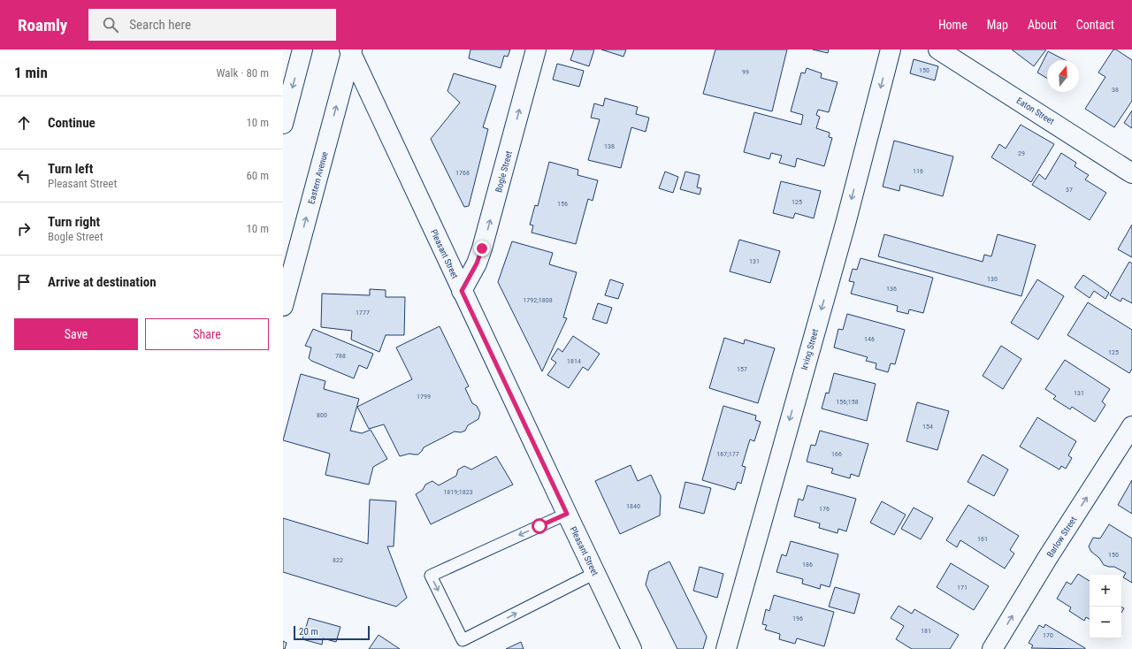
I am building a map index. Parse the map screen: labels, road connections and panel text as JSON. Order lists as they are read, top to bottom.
{
  "streets": {
    "street": [
      "Eaton Street",
      "Bogle Street",
      "Eastern Avenue",
      "Pleasant Street",
      "Irving Street",
      "Barlow Street"
    ]
  },
  "crossings": [
    ["Bogle Street", "Pleasant Street"],
    ["Eastern Avenue", "Pleasant Street"]
  ],
  "one_way": [
    "Bogle Street",
    "Eastern Avenue",
    "Irving Street",
    "Barlow Street"
  ],
  "house_numbers": [
    "150",
    "99",
    "38",
    "138",
    "29",
    "116",
    "1768",
    "37",
    "125",
    "156",
    "131",
    "130",
    "136",
    "1792;1808",
    "1777",
    "146",
    "125",
    "788",
    "1814",
    "157",
    "131",
    "1799",
    "156;158",
    "800",
    "154",
    "167;177",
    "166",
    "1819;1823",
    "1840",
    "176",
    "161",
    "150",
    "822",
    "186",
    "171",
    "196",
    "181",
    "170"
  ],
  "scale_bar": "20 m",
  "north": "top",
  "page": {
    "header": "Roamly",
    "search": "Search here",
    "nav": [
      "Home",
      "Map",
      "About",
      "Contact"
    ],
    "heading": ["1 min", "Walk · 80 m"],
    "list": [
      ["Continue", "10 m"],
      ["Turn left", "Pleasant Street", "60 m"],
      ["Turn right", "Bogle Street", "10 m"],
      "Arrive at destination"
    ],
    "buttons": ["Save", "Share"],
    "map_buttons": ["+", "−"],
    "scale": "20 m"
  }
}
